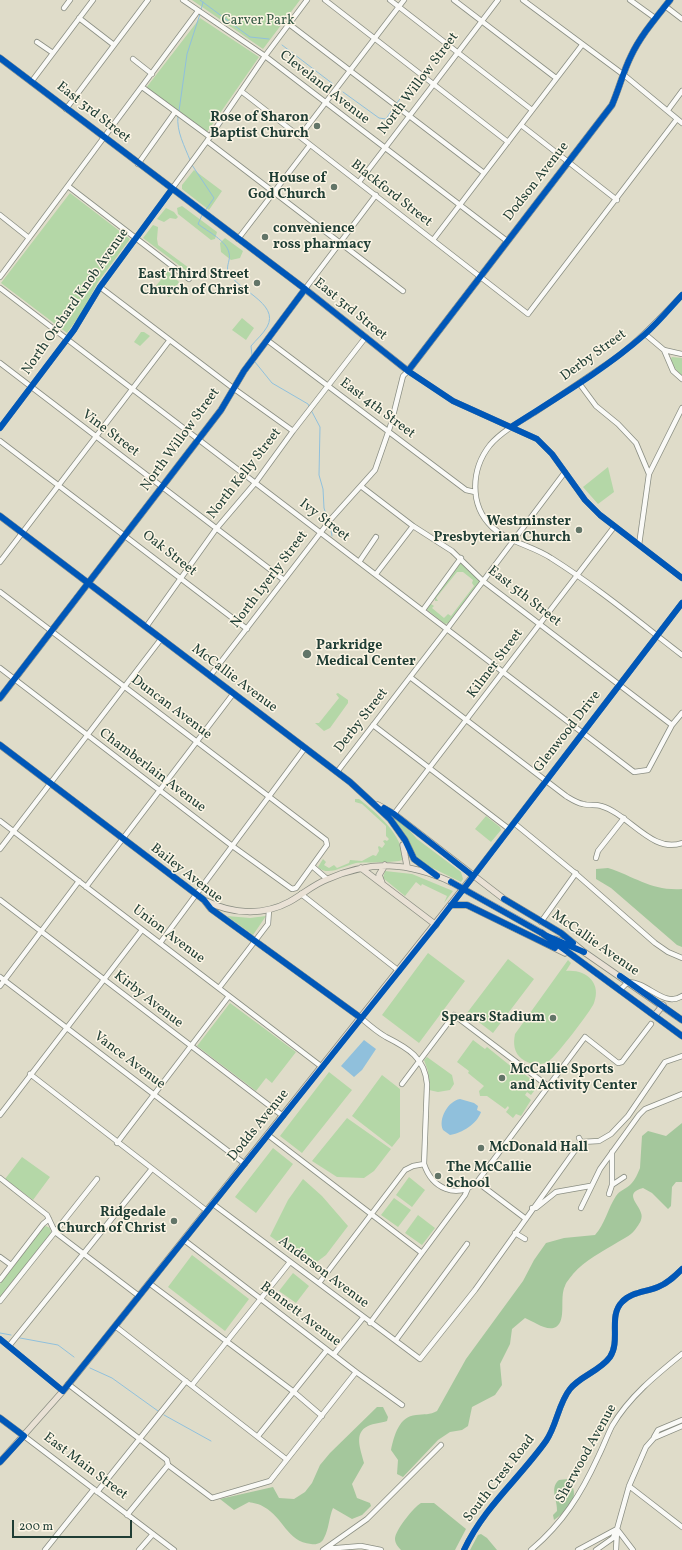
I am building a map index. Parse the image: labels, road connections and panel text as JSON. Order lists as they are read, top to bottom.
{
  "streets": {
    "main road": [
      "North Willow Street",
      "East 3rd Street",
      "Dodson Avenue",
      "McCallie Avenue",
      "Bailey Avenue",
      "Dodds Avenue",
      "East Main Street"
    ],
    "street": [
      "Cleveland Avenue",
      "Blackford Street",
      "North Orchard Knob Avenue",
      "Derby Street",
      "East 4th Street",
      "Vine Street",
      "North Kelly Street",
      "Ivy Street",
      "Oak Street",
      "North Lyerly Street",
      "East 5th Street",
      "Kilmer Street",
      "Duncan Avenue",
      "Glenwood Drive",
      "Chamberlain Avenue",
      "Union Avenue",
      "Kirby Avenue",
      "Vance Avenue",
      "Anderson Avenue",
      "Bennett Avenue",
      "Sherwood Avenue",
      "South Crest Road"
    ]
  },
  "crossings": [
    ["North Willow Street", "Cleveland Avenue"],
    ["North Willow Street", "East 3rd Street"],
    ["North Willow Street", "Blackford Street"],
    ["North Willow Street", "East 4th Street"],
    ["North Willow Street", "Vine Street"],
    ["North Willow Street", "Ivy Street"],
    ["North Willow Street", "Oak Street"],
    ["North Willow Street", "McCallie Avenue"],
    ["North Willow Street", "Duncan Avenue"],
    ["North Willow Street", "Chamberlain Avenue"],
    ["Cleveland Avenue", "Dodson Avenue"],
    ["Cleveland Avenue", "North Orchard Knob Avenue"],
    ["East 3rd Street", "Dodson Avenue"],
    ["East 3rd Street", "North Orchard Knob Avenue"],
    ["East 3rd Street", "Derby Street"],
    ["East 3rd Street", "East 4th Street"],
    ["East 3rd Street", "North Kelly Street"],
    ["East 3rd Street", "North Lyerly Street"],
    ["East 3rd Street", "Kilmer Street"],
    ["Dodson Avenue", "Blackford Street"],
    ["Dodson Avenue", "North Lyerly Street"],
    ["Blackford Street", "North Orchard Knob Avenue"],
    ["North Orchard Knob Avenue", "Vine Street"],
    ["North Orchard Knob Avenue", "Ivy Street"],
    ["Derby Street", "East 4th Street"],
    ["Derby Street", "Ivy Street"],
    ["Derby Street", "East 5th Street"],
    ["Derby Street", "McCallie Avenue"],
    ["East 4th Street", "North Kelly Street"],
    ["East 4th Street", "North Lyerly Street"],
    ["Vine Street", "North Kelly Street"],
    ["Vine Street", "North Lyerly Street"],
    ["North Kelly Street", "Ivy Street"],
    ["North Kelly Street", "Oak Street"],
    ["North Kelly Street", "McCallie Avenue"],
    ["Ivy Street", "North Lyerly Street"],
    ["Ivy Street", "East 5th Street"],
    ["Ivy Street", "Kilmer Street"],
    ["Ivy Street", "Glenwood Drive"],
    ["Oak Street", "North Lyerly Street"],
    ["North Lyerly Street", "East 5th Street"],
    ["North Lyerly Street", "McCallie Avenue"],
    ["East 5th Street", "Kilmer Street"],
    ["East 5th Street", "Glenwood Drive"],
    ["Kilmer Street", "McCallie Avenue"],
    ["McCallie Avenue", "Glenwood Drive"],
    ["McCallie Avenue", "Dodds Avenue"],
    ["Duncan Avenue", "Chamberlain Avenue"],
    ["Glenwood Drive", "Dodds Avenue"],
    ["Bailey Avenue", "Dodds Avenue"],
    ["Union Avenue", "Dodds Avenue"],
    ["Kirby Avenue", "Dodds Avenue"],
    ["Vance Avenue", "Dodds Avenue"],
    ["Dodds Avenue", "Anderson Avenue"],
    ["Dodds Avenue", "Bennett Avenue"],
    ["Dodds Avenue", "East Main Street"]
  ],
  "parks": ["Carver Park"],
  "places": [
    "Rose of Sharon Baptist Church",
    "House of God Church",
    "convenience ross pharmacy",
    "East Third Street Church of Christ",
    "Westminster Presbyterian Church",
    "Parkridge Medical Center",
    "Spears Stadium",
    "McCallie Sports and Activity Center",
    "McDonald Hall",
    "The McCallie School",
    "Ridgedale Church of Christ"
  ],
  "scale_bar": "200 m"
}
